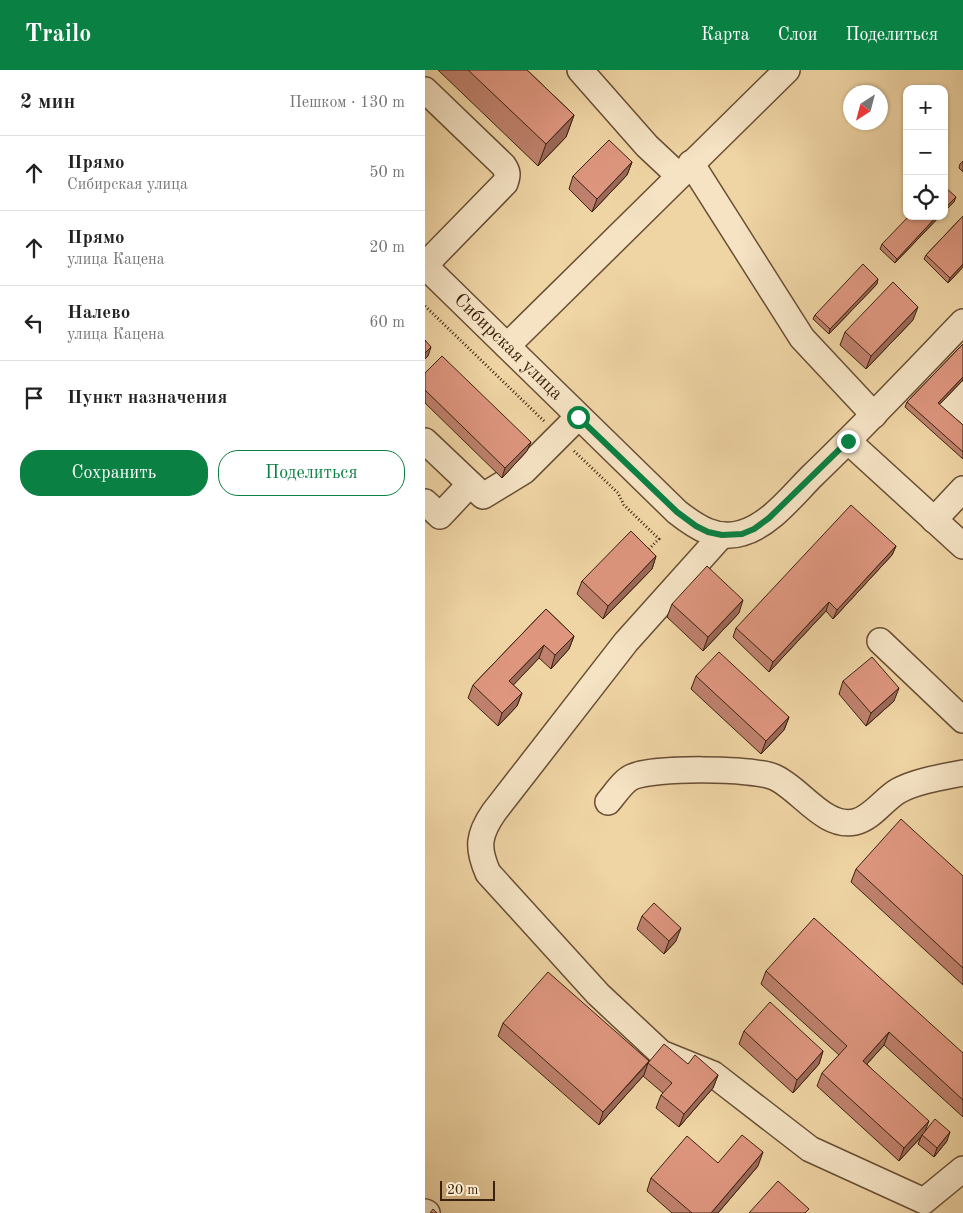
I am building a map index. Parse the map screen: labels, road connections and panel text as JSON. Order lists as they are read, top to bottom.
{
  "streets": {
    "street": ["Сибирская улица"]
  },
  "scale_bar": "20 m",
  "north": "bottom left",
  "page": {
    "header": "Trailo",
    "nav": ["Карта", "Слои", "Поделиться"],
    "heading": ["2 мин", "Пешком · 130 m"],
    "map_buttons": ["+", "−"],
    "list": [
      ["Прямо", "Сибирская улица", "50 m"],
      ["Прямо", "улица Кацена", "20 m"],
      ["Налево", "улица Кацена", "60 m"],
      "Пункт назначения"
    ],
    "buttons": ["Сохранить", "Поделиться"],
    "scale": "20 m"
  }
}
